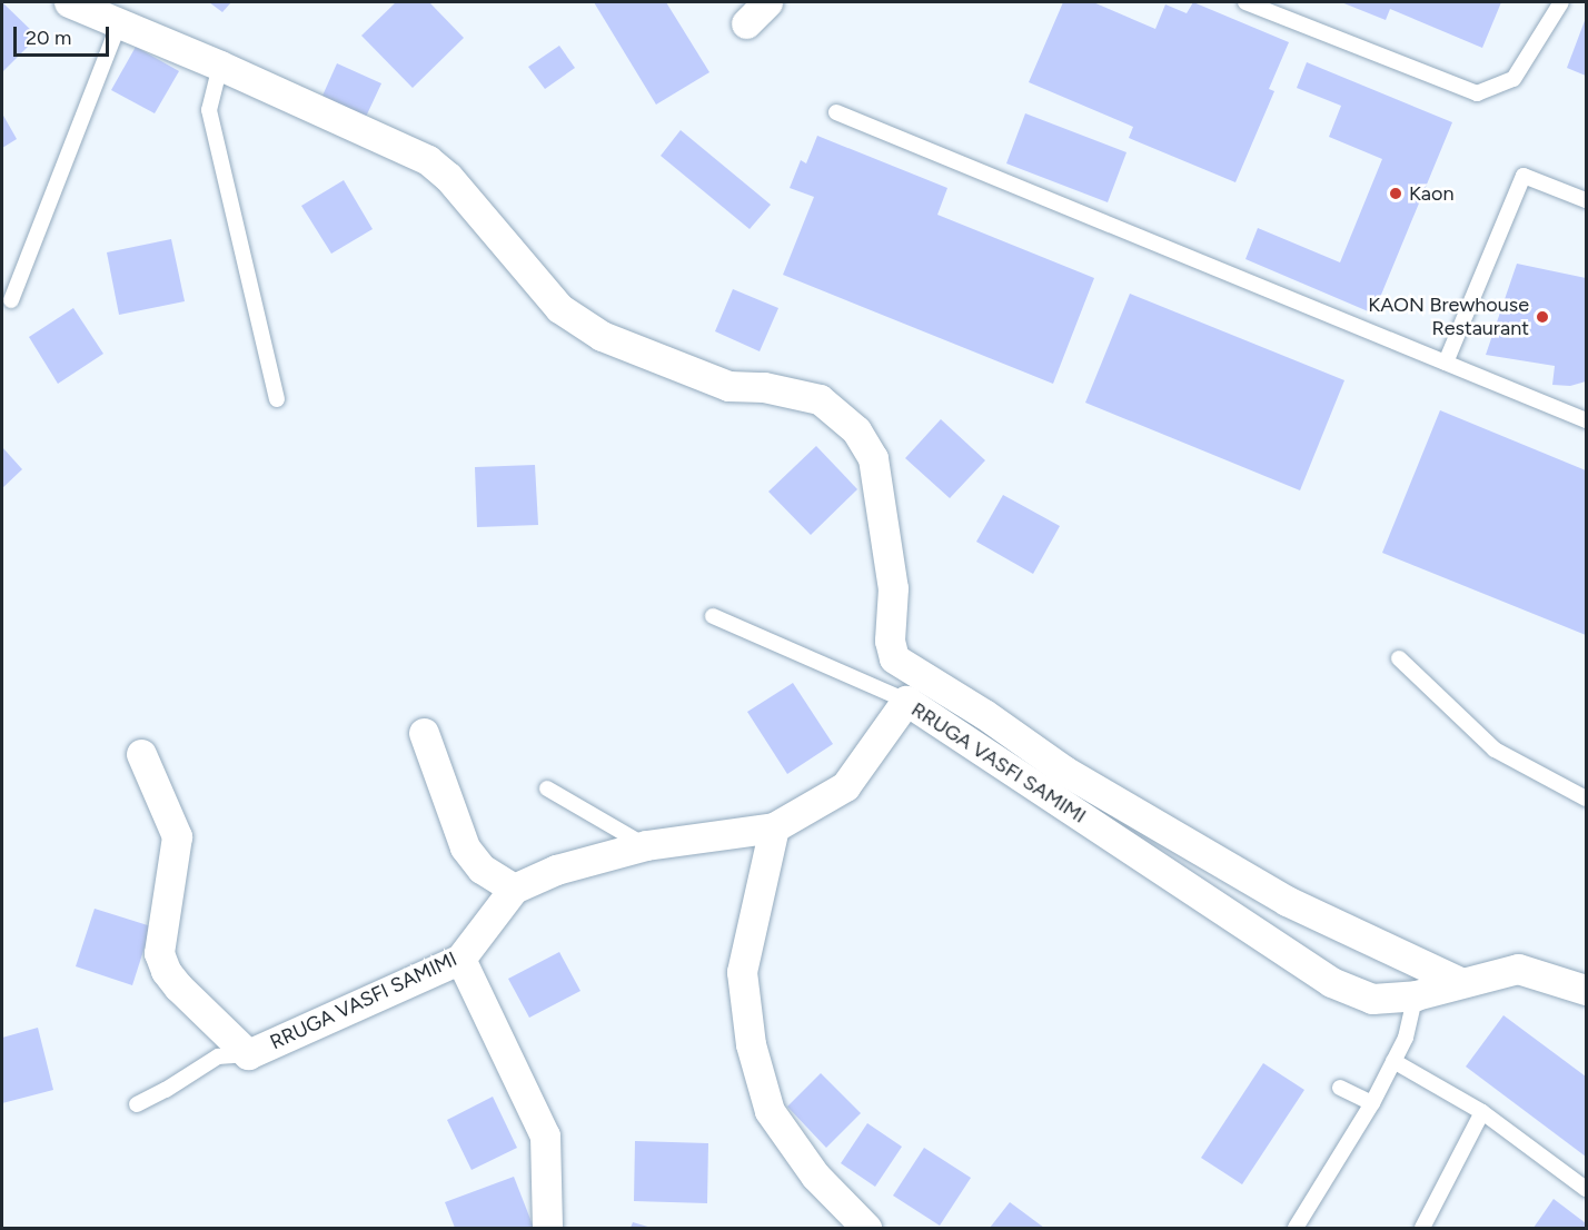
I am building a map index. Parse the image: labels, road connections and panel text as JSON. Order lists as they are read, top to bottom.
{
  "streets": {
    "street": ["RRUGA VASFI SAMIMI"]
  },
  "places": ["Kaon", "KAON Brewhouse Restaurant"],
  "scale_bar": "20 m"
}
